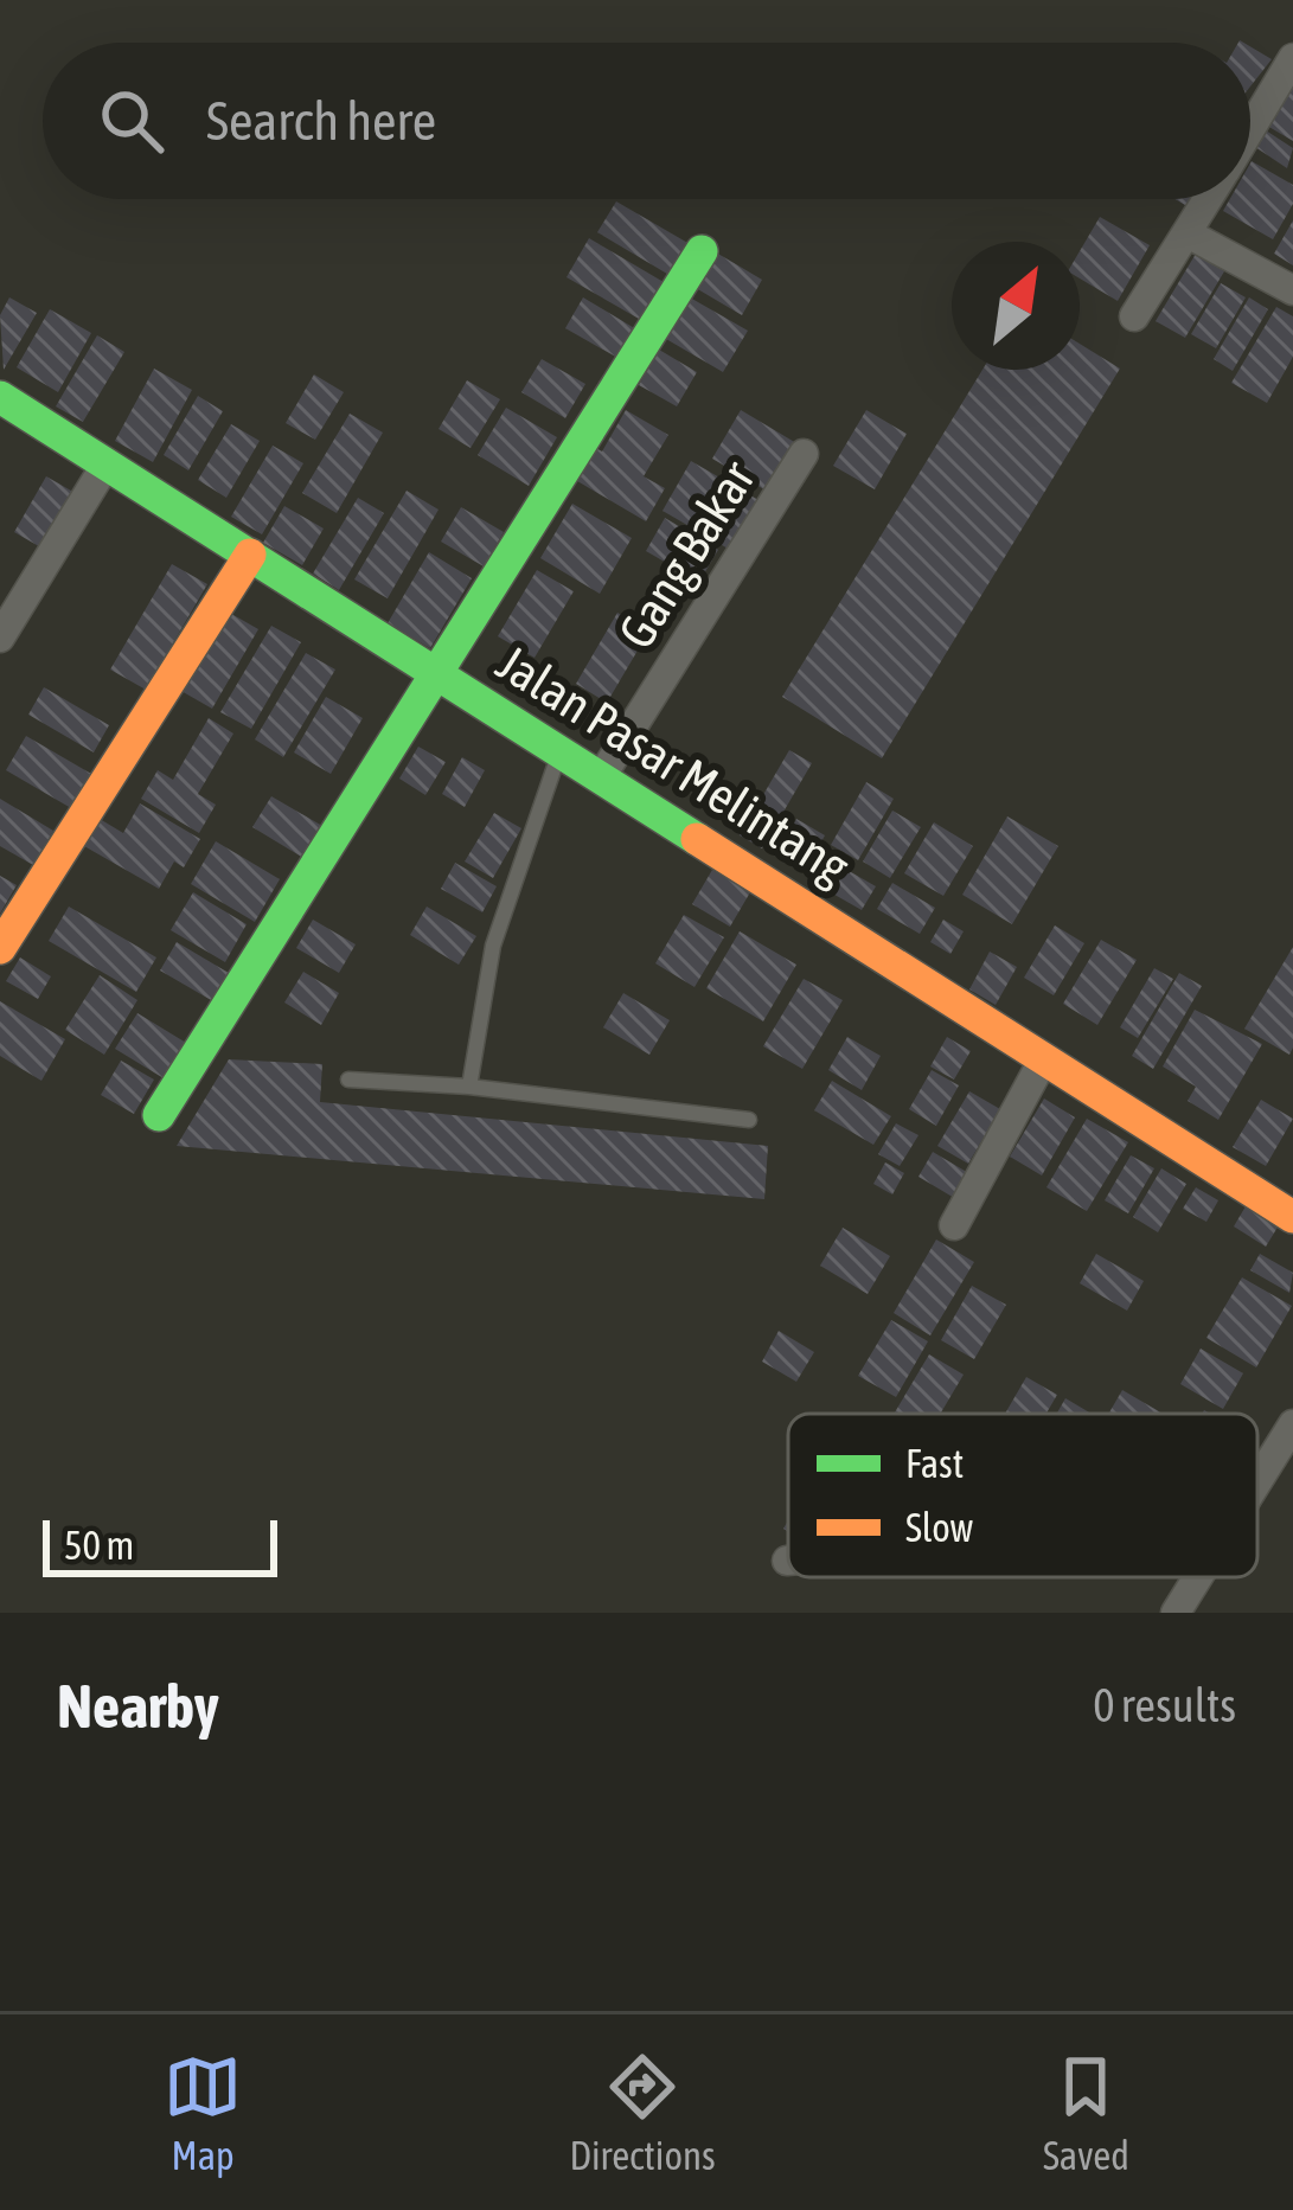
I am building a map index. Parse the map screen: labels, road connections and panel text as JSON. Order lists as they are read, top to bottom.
{
  "streets": {
    "street": ["Gang Bakar", "Jalan Pasar Melintang"]
  },
  "crossings": [
    ["Gang Bakar", "Jalan Pasar Melintang"]
  ],
  "legend": ["Fast", "Slow"],
  "scale_bar": "50 m",
  "north": "top right",
  "page": {
    "search": "Search here",
    "scale": "50 m",
    "heading": ["Nearby", "0 results"],
    "nav": ["Map", "Directions", "Saved"]
  }
}
